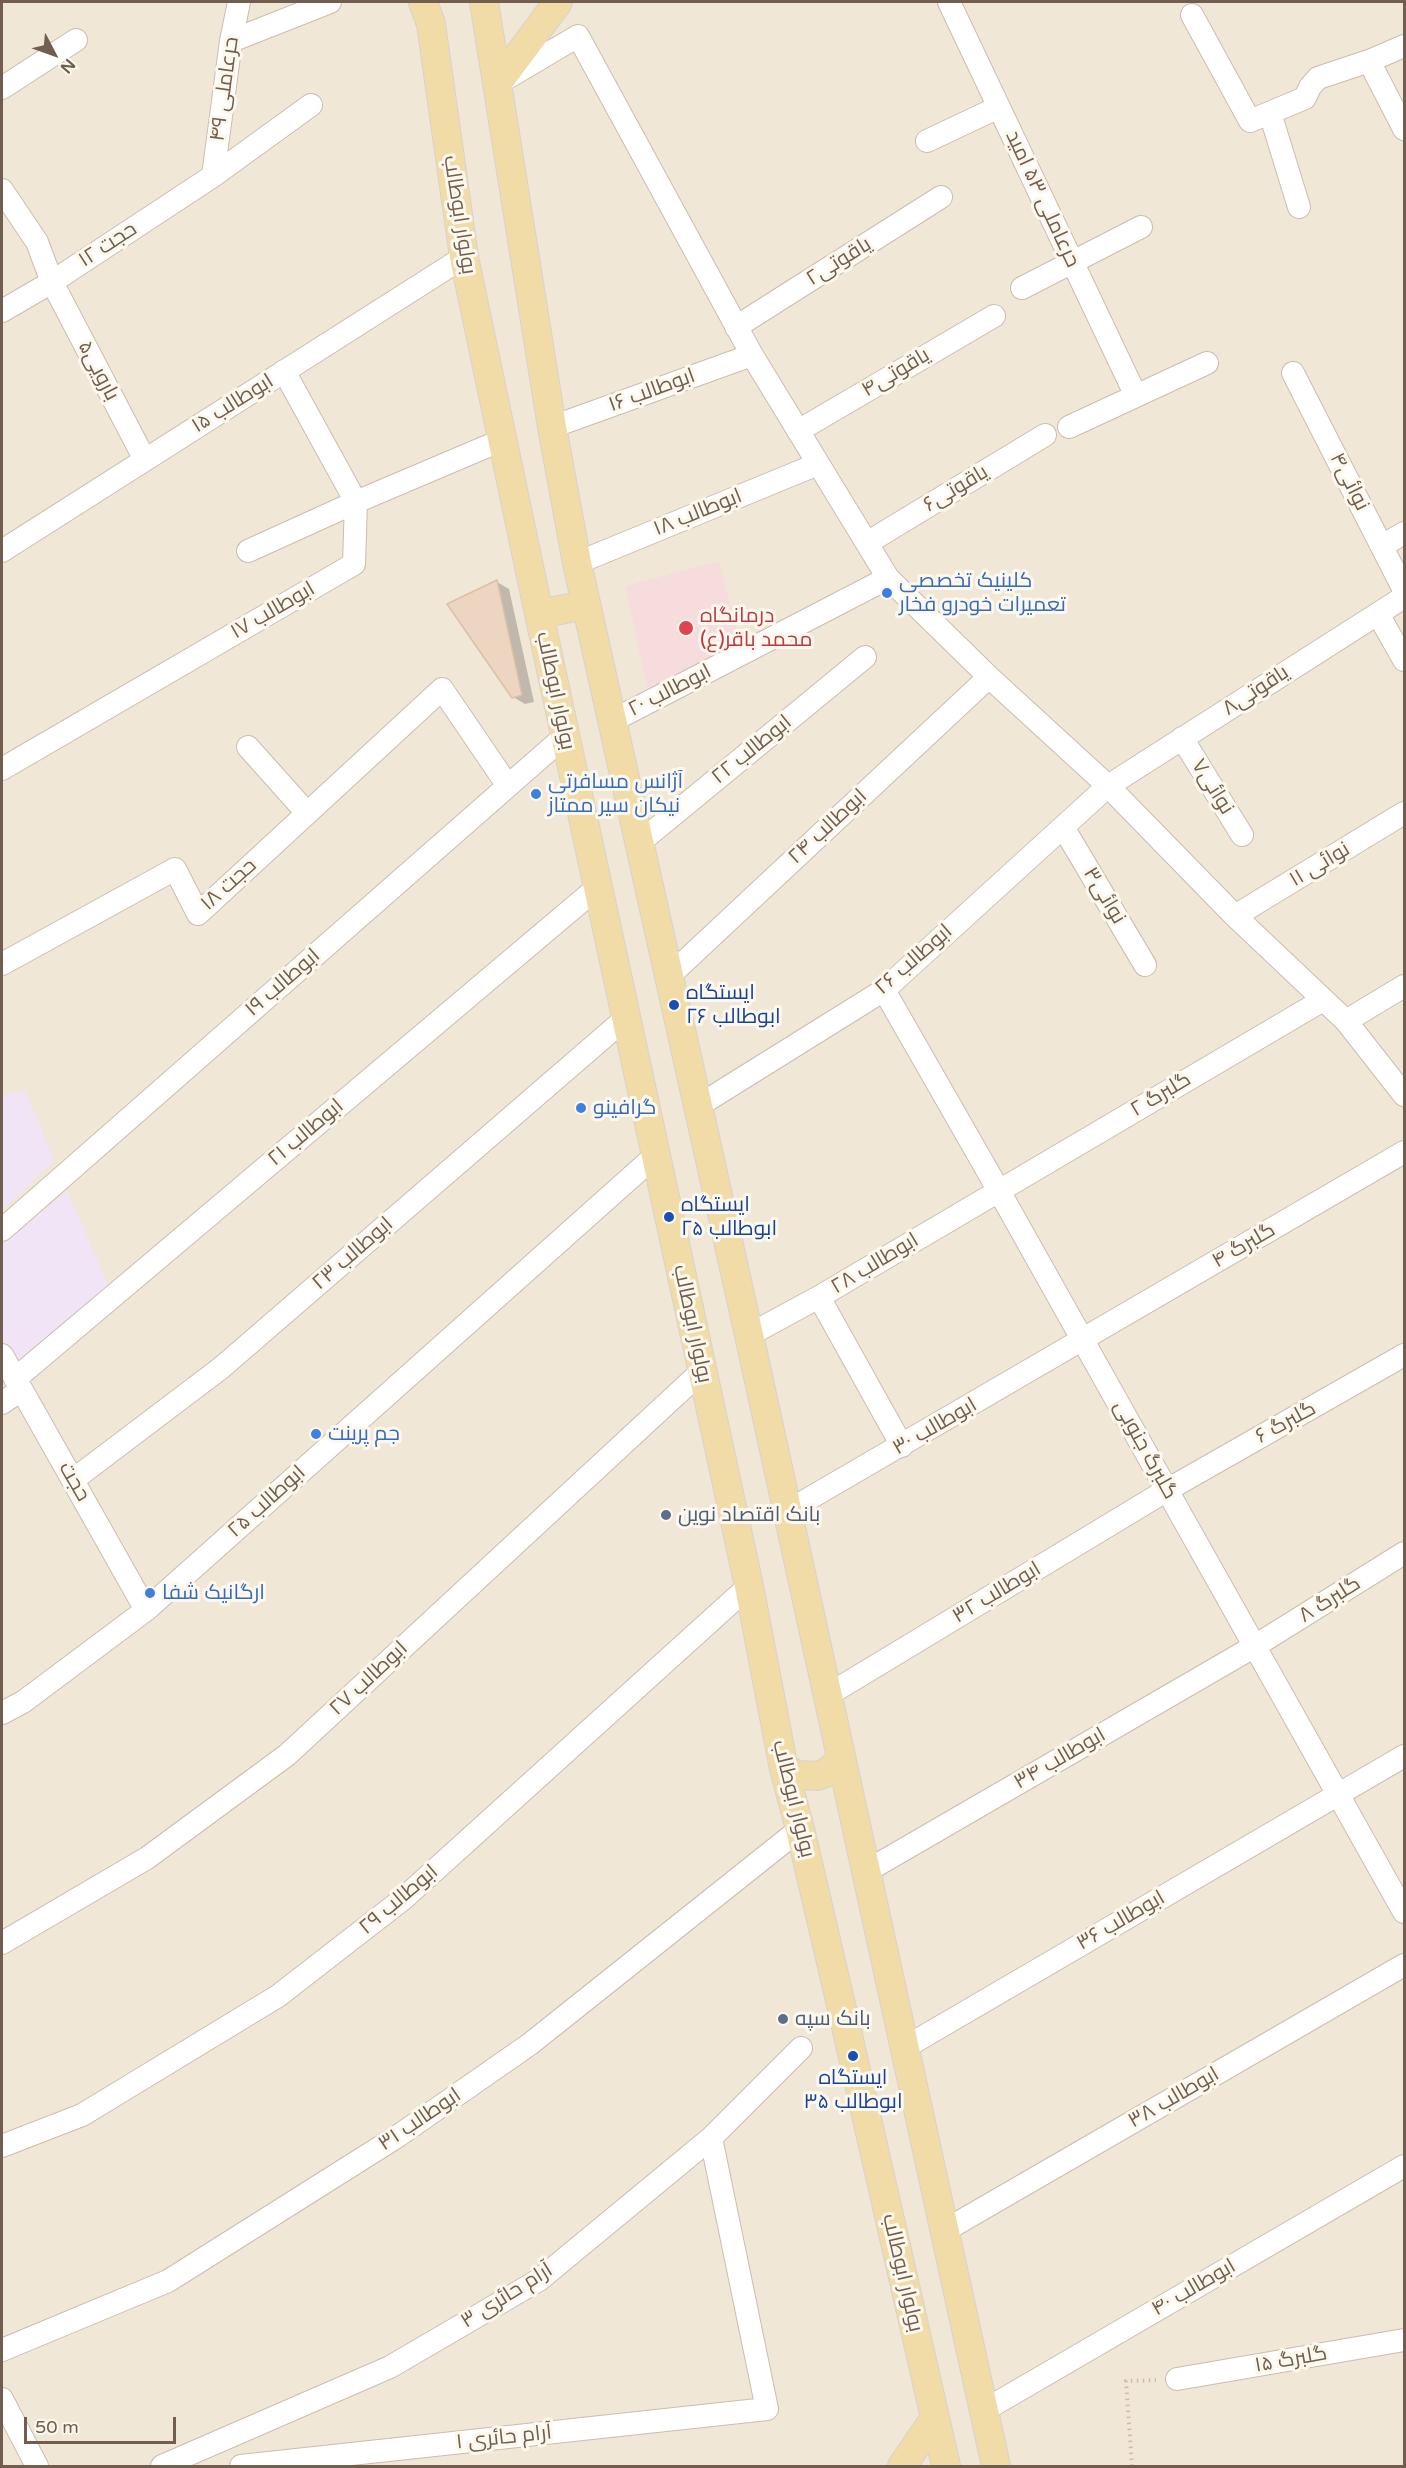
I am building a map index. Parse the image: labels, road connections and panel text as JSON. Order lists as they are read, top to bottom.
{
  "streets": {
    "main road": ["بولوار ابوطالب"],
    "street": [
      "حرعاملی ۴۹",
      "حرعاملی ۵۳ امید",
      "حجت ۱۲",
      "یاقوتی۲",
      "بارویی۵",
      "یاقوتی۴",
      "ابوطالب ۱۶",
      "ابوطالب ۱۵",
      "نوائی۴",
      "یاقوتی۶",
      "ابوطالب ۱۸",
      "ابوطالب ۱۷",
      "ابوطالب ۲۰",
      "یاقوتی۸",
      "ابوطالب ۲۲",
      "نوائی۷",
      "ابوطالب ۲۴",
      "نوائی ۱۱",
      "حجت ۱۸",
      "نوائی۳",
      "ابوطالب ۲۶",
      "ابوطالب ۱۹",
      "گلبرگ ۲",
      "ابوطالب ۲۱",
      "گلبرگ ۴",
      "ابوطالب ۲۳",
      "ابوطالب ۲۸",
      "گلبرگ ۶",
      "ابوطالب ۳۰",
      "گلبرگ جنوبی",
      "حجت",
      "ابوطالب ۲۵",
      "ابوطالب ۳۲",
      "گلبرگ ۸",
      "ابوطالب ۲۷",
      "ابوطالب ۳۴",
      "ابوطالب ۲۹",
      "ابوطالب ۳۶",
      "ابوطالب ۳۸",
      "ابوطالب ۳۱",
      "ابوطالب ۴۰",
      "آرام حائری ۳",
      "گلبرگ ۱۵",
      "آرام حائری ۱"
    ]
  },
  "crossings": [
    ["حرعاملی ۴۹", "حجت ۱۲"],
    ["بولوار ابوطالب", "ابوطالب ۱۵"],
    ["بولوار ابوطالب", "ابوطالب ۱۹"],
    ["بولوار ابوطالب", "ابوطالب ۲۱"],
    ["بولوار ابوطالب", "ابوطالب ۲۳"],
    ["بولوار ابوطالب", "ابوطالب ۲۵"],
    ["بولوار ابوطالب", "ابوطالب ۲۷"],
    ["بولوار ابوطالب", "ابوطالب ۲۹"],
    ["بولوار ابوطالب", "ابوطالب ۳۱"],
    ["حجت ۱۲", "بارویی۵"],
    ["بارویی۵", "ابوطالب ۱۵"],
    ["یاقوتی۸", "نوائی۷"],
    ["یاقوتی۸", "ابوطالب ۲۶"],
    ["حجت ۱۸", "ابوطالب ۱۹"],
    ["نوائی۳", "ابوطالب ۲۶"],
    ["ابوطالب ۲۶", "گلبرگ جنوبی"],
    ["گلبرگ ۲", "ابوطالب ۲۸"],
    ["گلبرگ ۲", "گلبرگ جنوبی"],
    ["ابوطالب ۲۱", "حجت"],
    ["گلبرگ ۴", "ابوطالب ۳۰"],
    ["گلبرگ ۴", "گلبرگ جنوبی"],
    ["ابوطالب ۲۳", "حجت"],
    ["ابوطالب ۲۸", "گلبرگ جنوبی"],
    ["گلبرگ ۶", "گلبرگ جنوبی"],
    ["گلبرگ ۶", "ابوطالب ۳۲"],
    ["ابوطالب ۳۰", "گلبرگ جنوبی"],
    ["گلبرگ جنوبی", "ابوطالب ۳۲"],
    ["گلبرگ جنوبی", "گلبرگ ۸"],
    ["گلبرگ جنوبی", "ابوطالب ۳۴"],
    ["گلبرگ جنوبی", "ابوطالب ۳۶"],
    ["حجت", "ابوطالب ۲۵"],
    ["گلبرگ ۸", "ابوطالب ۳۴"],
    ["آرام حائری ۳", "آرام حائری ۱"]
  ],
  "places": [
    "کلینیک تخصصی تعمیرات خودرو فخار",
    "درمانگاه محمد باقر(ع)",
    "آژانس مسافرتی نیکان سیر ممتاز",
    "ایستگاه ابوطالب ۲۶",
    "گرافینو",
    "ایستگاه ابوطالب ۲۵",
    "جم پرینت",
    "بانک اقتصاد نوین",
    "ارگانیک شفا",
    "بانک سپه",
    "ایستگاه ابوطالب ۳۵"
  ],
  "scale_bar": "50 m",
  "north": "bottom right"
}
